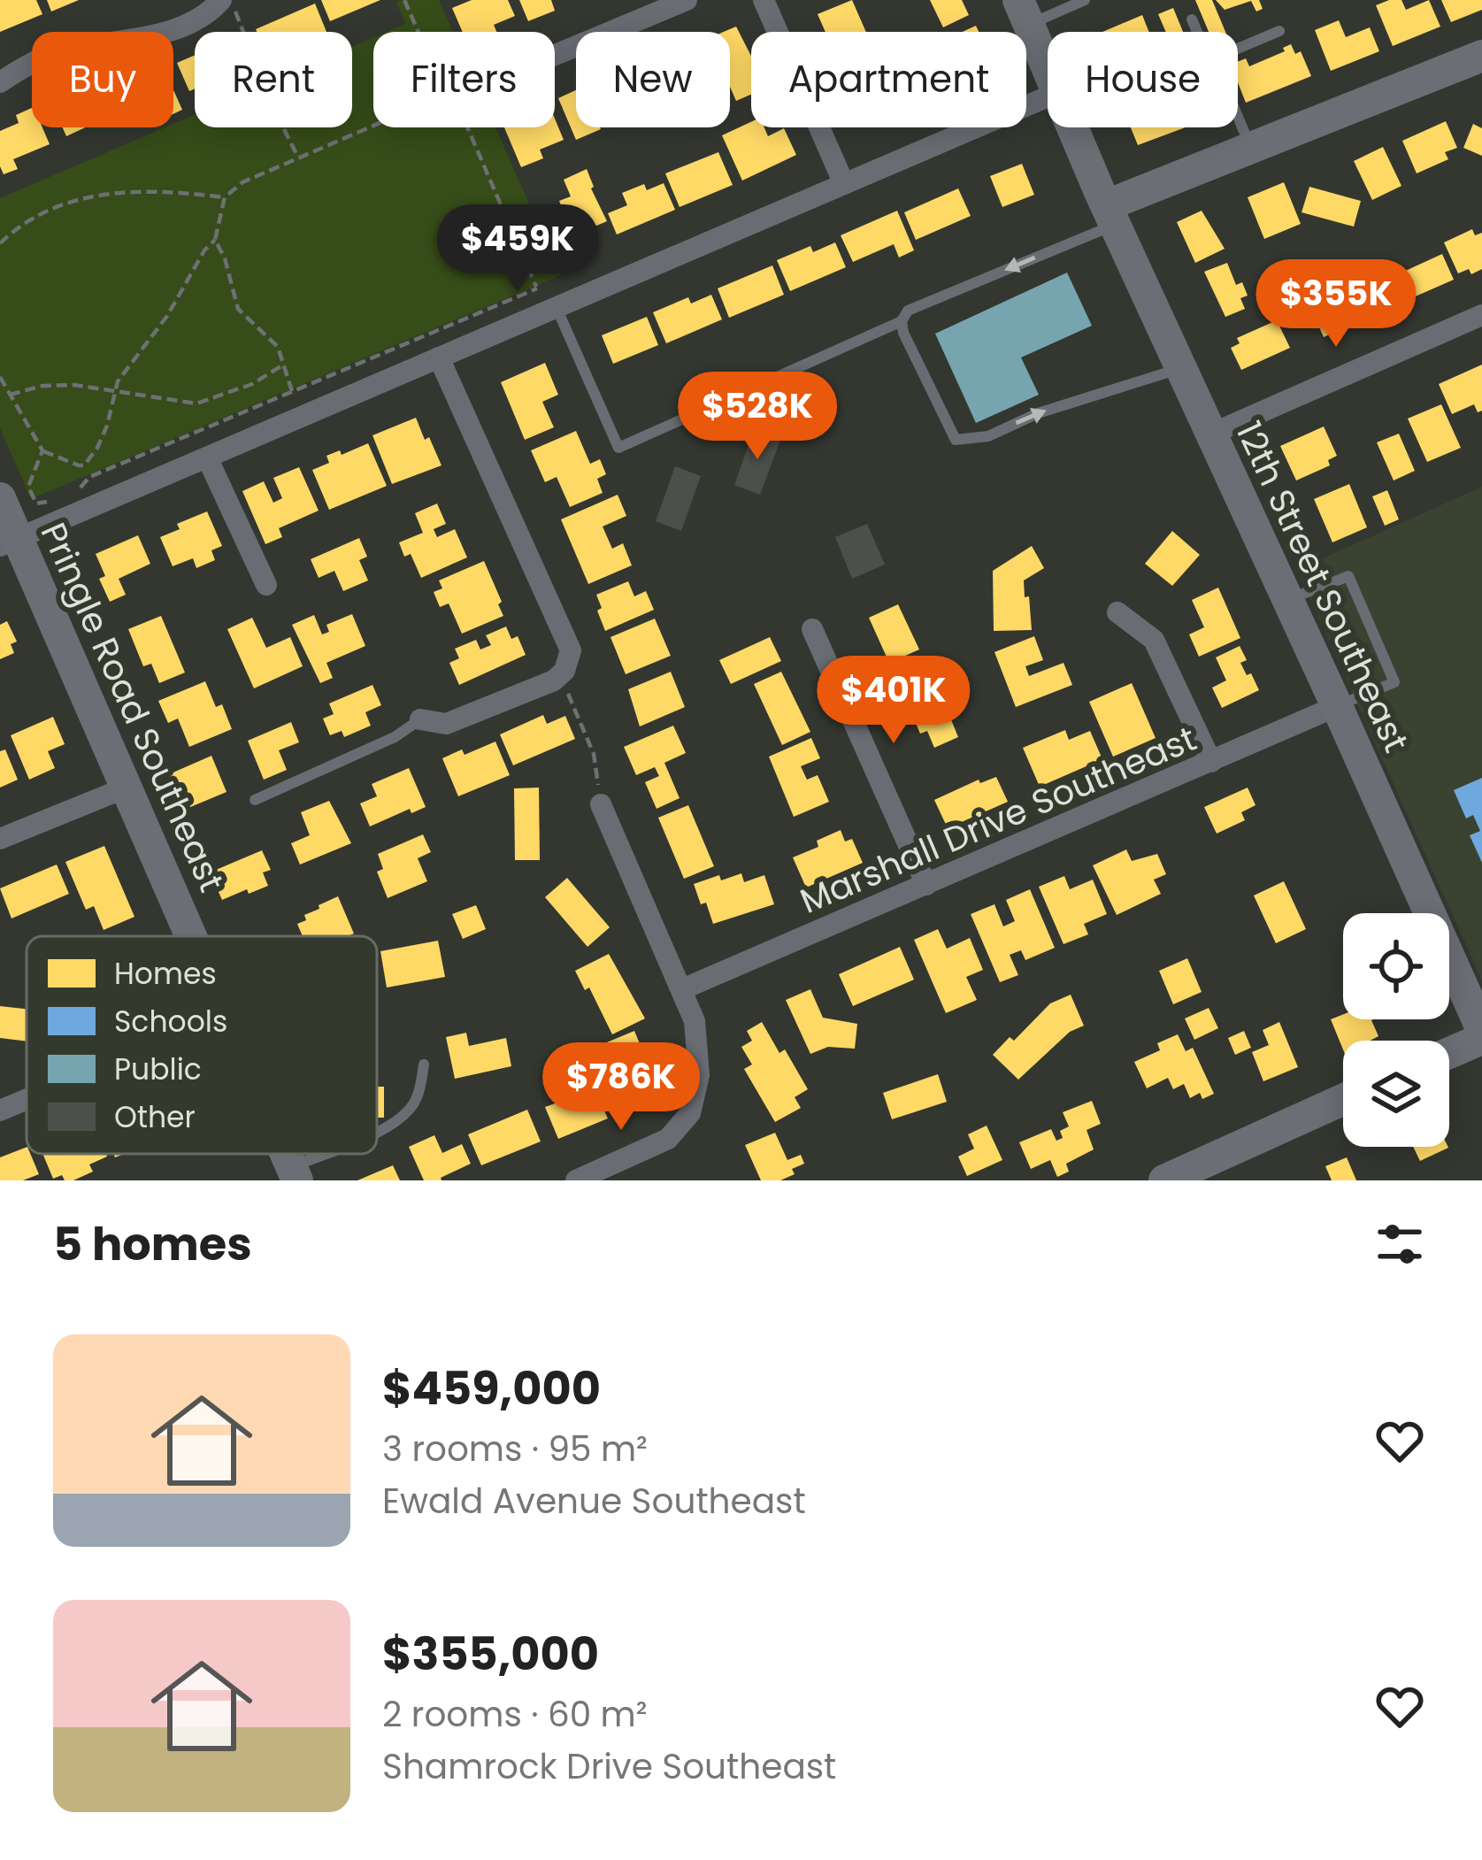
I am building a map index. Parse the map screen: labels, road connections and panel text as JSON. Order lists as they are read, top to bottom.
{
  "streets": {
    "main road": ["12th Street Southeast", "Pringle Road Southeast"],
    "street": ["Marshall Drive Southeast"]
  },
  "crossings": [
    ["12th Street Southeast", "Marshall Drive Southeast"]
  ],
  "legend": [
    "Homes",
    "Schools",
    "Public",
    "Other"
  ],
  "page": {
    "chip": [
      "Buy",
      "Rent",
      "Filters",
      "New",
      "Apartment",
      "House"
    ],
    "price": [
      "$459K",
      "$355K",
      "$528K",
      "$401K",
      "$786K"
    ],
    "heading": "5 homes",
    "list": [
      {
        "name": "$459,000",
        "note": "3 rooms · 95 m² · Ewald Avenue Southeast"
      },
      {
        "name": "$355,000",
        "note": "2 rooms · 60 m² · Shamrock Drive Southeast"
      }
    ]
  }
}
